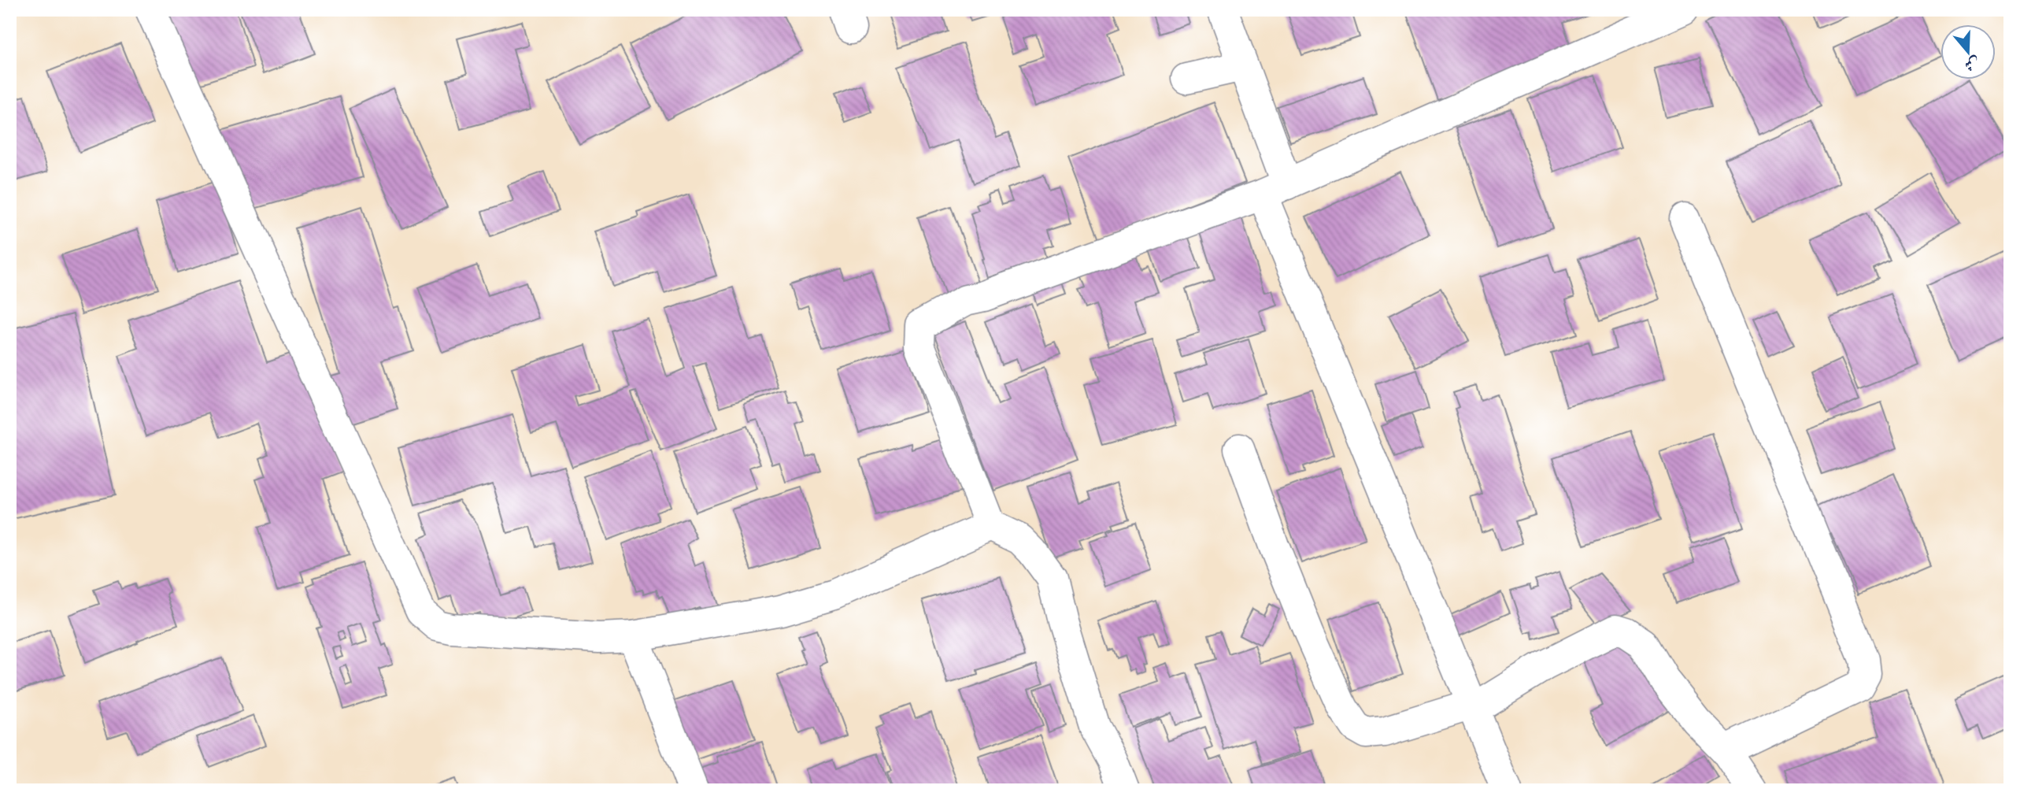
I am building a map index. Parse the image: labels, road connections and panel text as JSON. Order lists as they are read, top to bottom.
{
  "north": "bottom"
}
